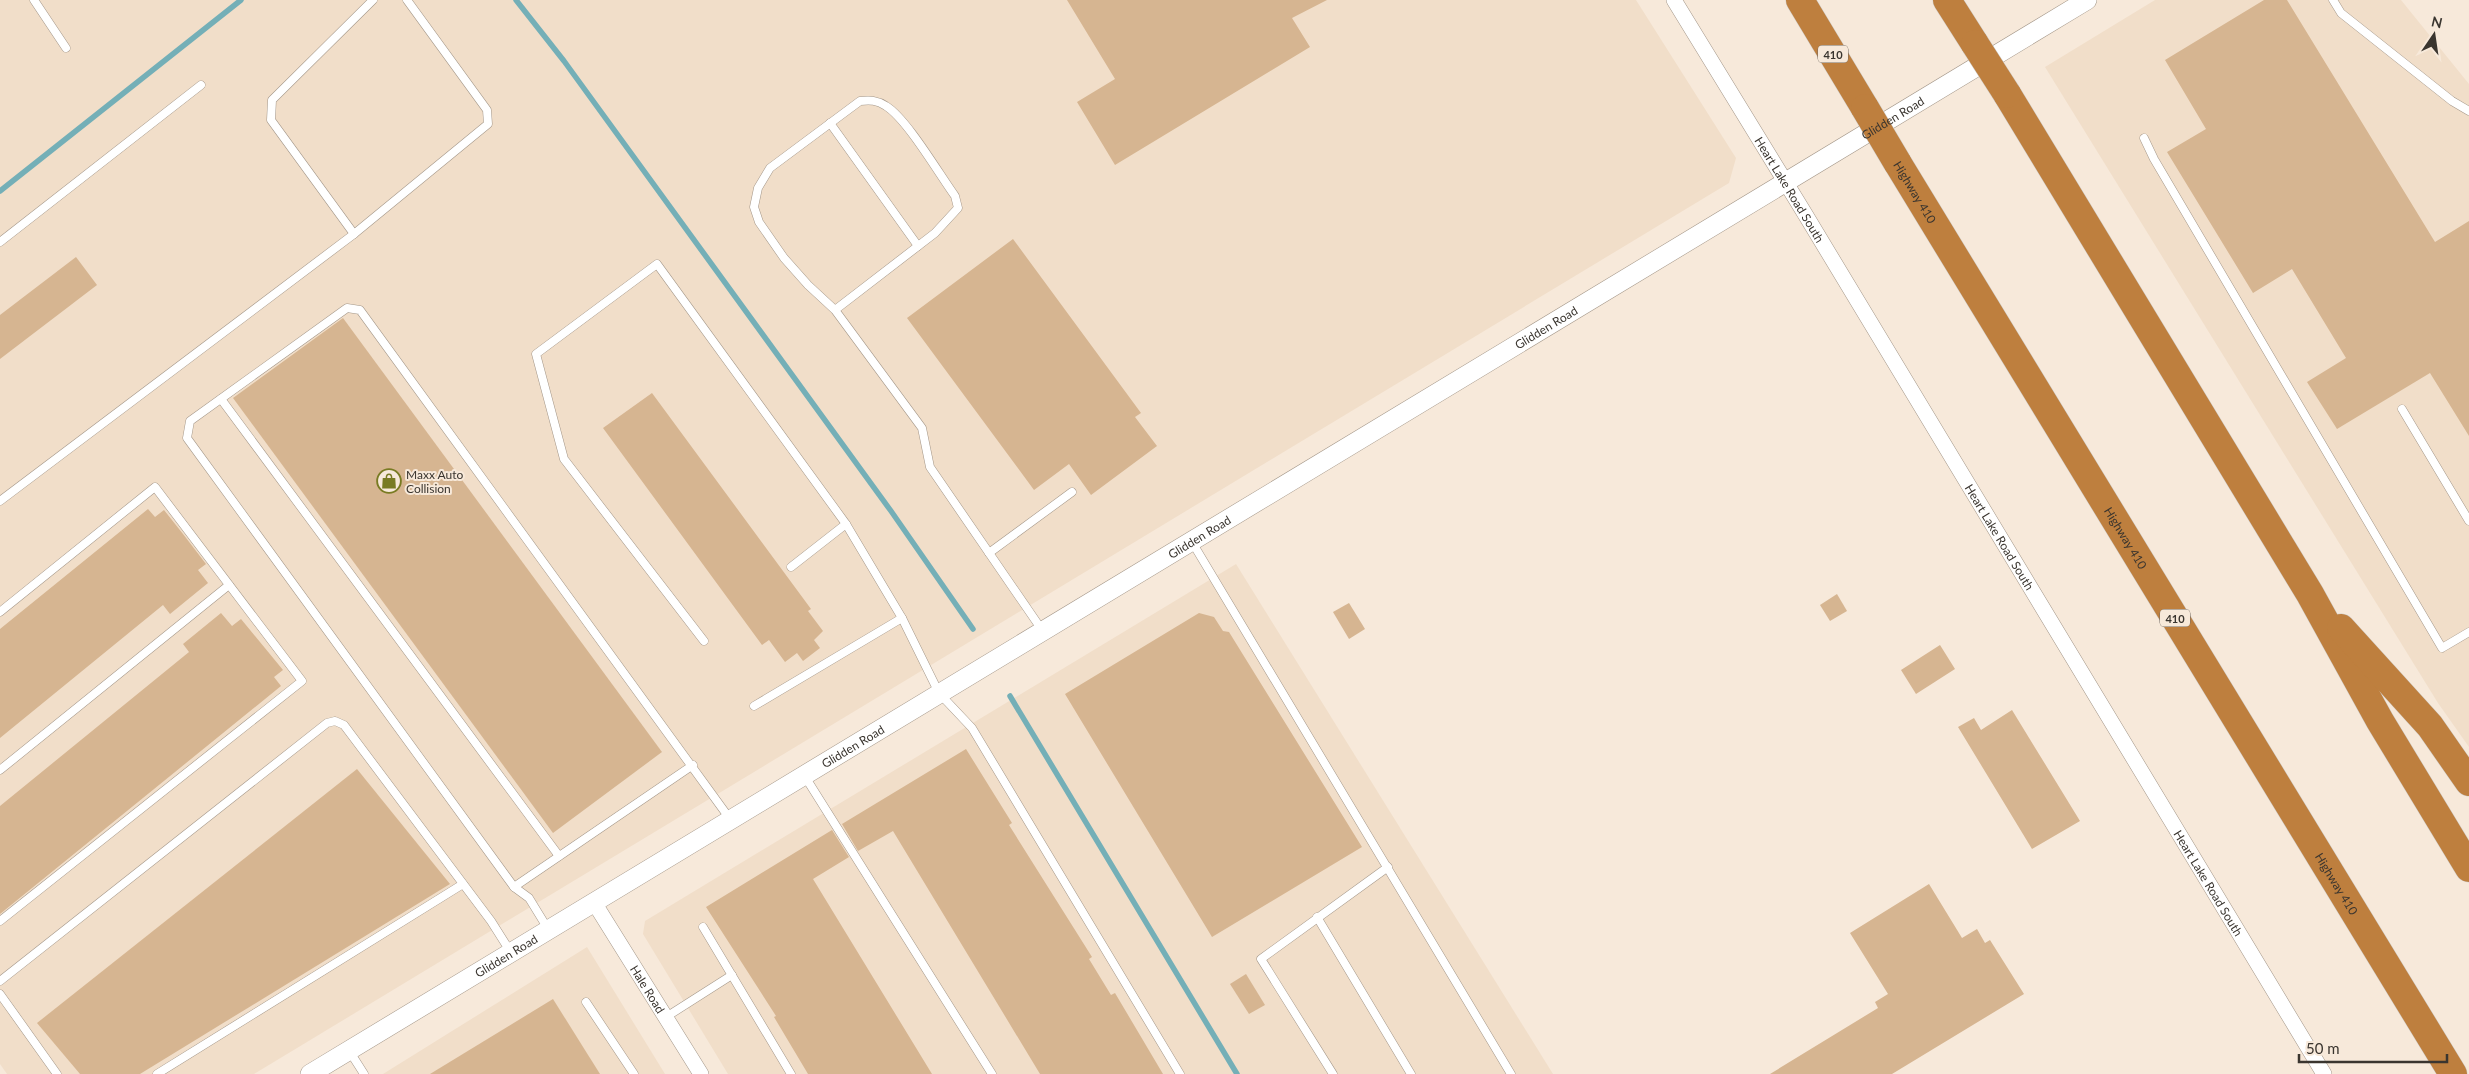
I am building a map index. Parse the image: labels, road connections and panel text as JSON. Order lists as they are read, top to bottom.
{
  "streets": {
    "highway": ["410", "Highway 410"],
    "street": ["Glidden Road", "Heart Lake Road South", "Hale Road"]
  },
  "crossings": [
    ["Glidden Road", "Heart Lake Road South"],
    ["Glidden Road", "Hale Road"]
  ],
  "places": {
    "shop": ["Maxx Auto Collision"]
  },
  "scale_bar": "50 m",
  "north": "top"
}
